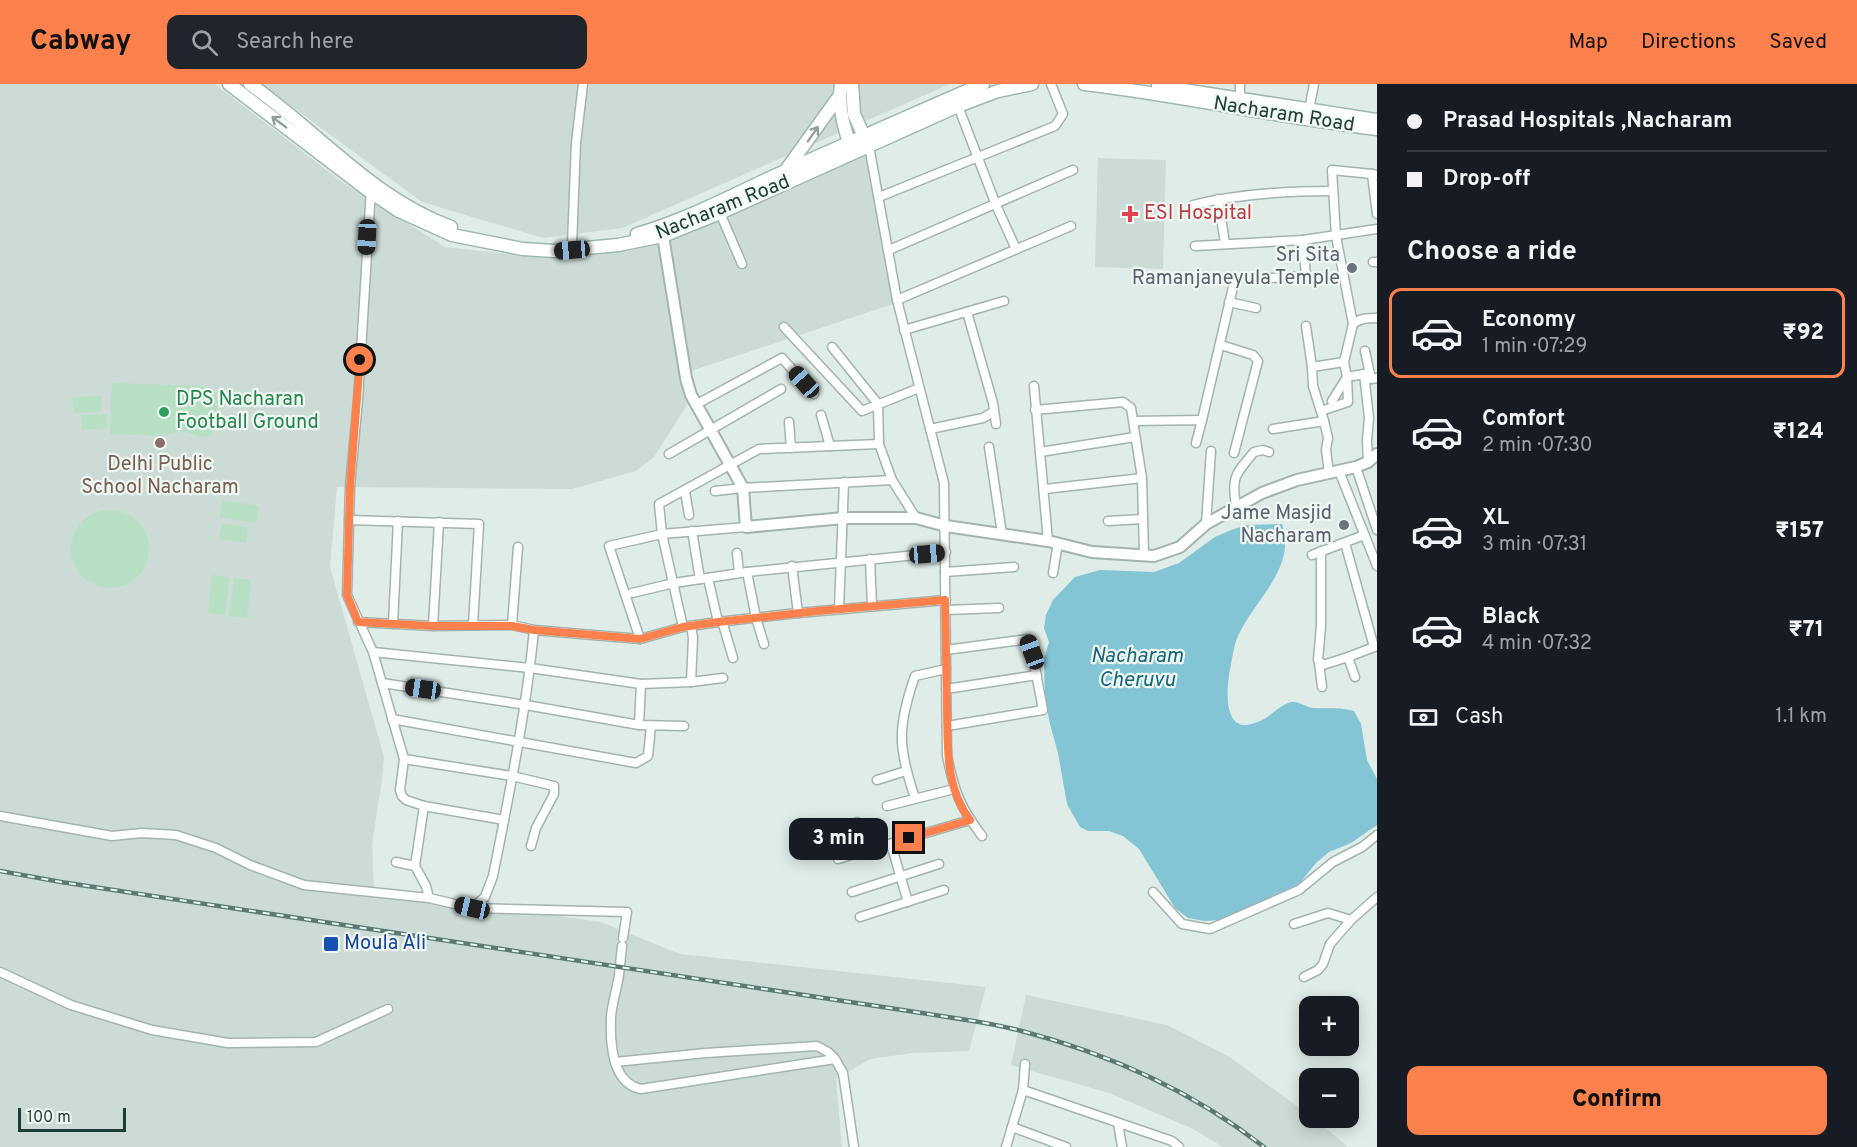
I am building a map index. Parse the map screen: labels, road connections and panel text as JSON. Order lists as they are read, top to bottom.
{
  "streets": {
    "main road": ["Nacharam Road"]
  },
  "water": ["Nacharam Cheruvu"],
  "places": {
    "health": ["ESI Hospital"],
    "other": [
      "Sri Sita Ramanjaneyula Temple",
      "DPS Nacharan Football Ground",
      "Delhi Public School Nacharam",
      "Jame Masjid Nacharam"
    ],
    "transit": ["Moula Ali"]
  },
  "scale_bar": "100 m",
  "page": {
    "header": "Cabway",
    "search": "Search here",
    "nav": ["Map", "Directions", "Saved"],
    "banner": ["Prasad Hospitals ,Nacharam", "Drop-off"],
    "heading": "Choose a ride",
    "list": [
      {
        "name": "Economy",
        "note": "1 min · 07:29",
        "value": "₹92"
      },
      {
        "name": "Comfort",
        "note": "2 min · 07:30",
        "value": "₹124"
      },
      {
        "name": "XL",
        "note": "3 min · 07:31",
        "value": "₹157"
      },
      {
        "name": "Black",
        "note": "4 min · 07:32",
        "value": "₹71"
      }
    ],
    "pay": ["Cash", "1.1 km"],
    "bubble": "3 min",
    "map_buttons": ["+", "−"],
    "buttons": "Confirm",
    "scale": "100 m"
  }
}
